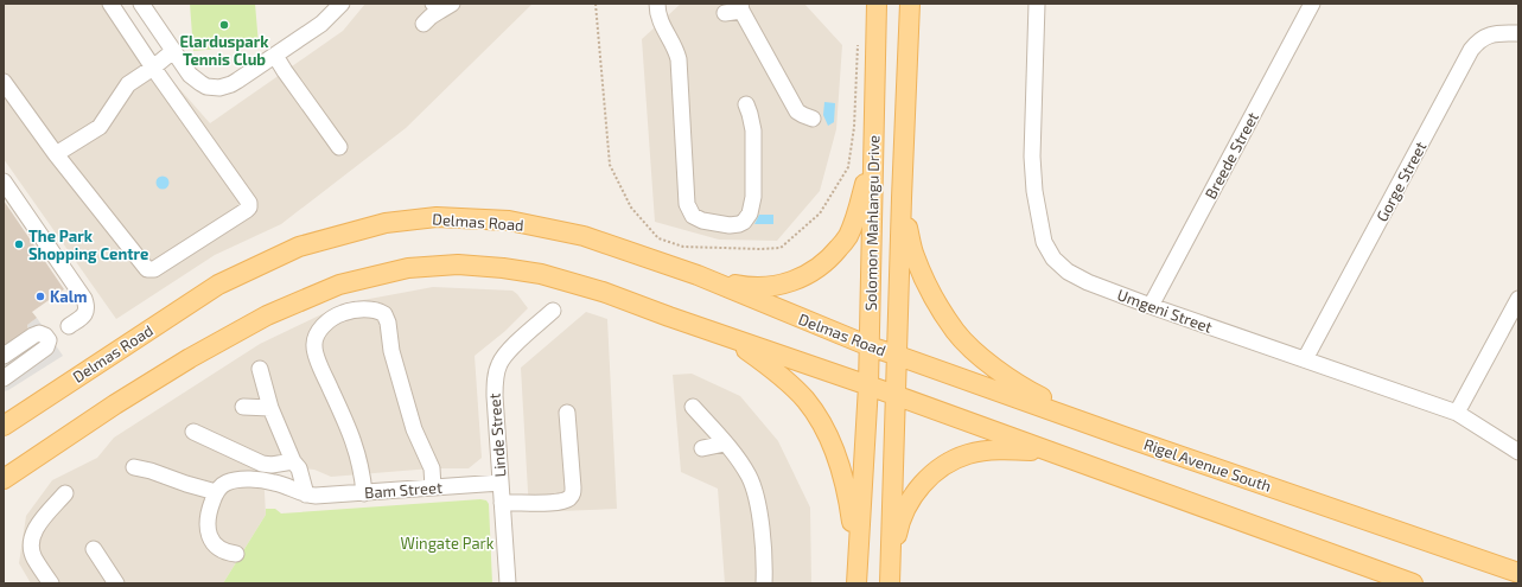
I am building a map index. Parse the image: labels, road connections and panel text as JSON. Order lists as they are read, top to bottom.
{
  "streets": {
    "main road": ["Delmas Road", "Solomon Mahlangu Drive", "Rigel Avenue South"],
    "street": [
      "Breede Street",
      "Gorge Street",
      "Umgeni Street",
      "Linde Street",
      "Bam Street"
    ]
  },
  "crossings": [
    ["Breede Street", "Umgeni Street"],
    ["Gorge Street", "Umgeni Street"],
    ["Delmas Road", "Solomon Mahlangu Drive"],
    ["Delmas Road", "Rigel Avenue South"],
    ["Solomon Mahlangu Drive", "Rigel Avenue South"],
    ["Linde Street", "Bam Street"]
  ],
  "parks": ["Wingate Park"],
  "places": ["Elarduspark Tennis Club", "The Park Shopping Centre", "Kalm"]
}
